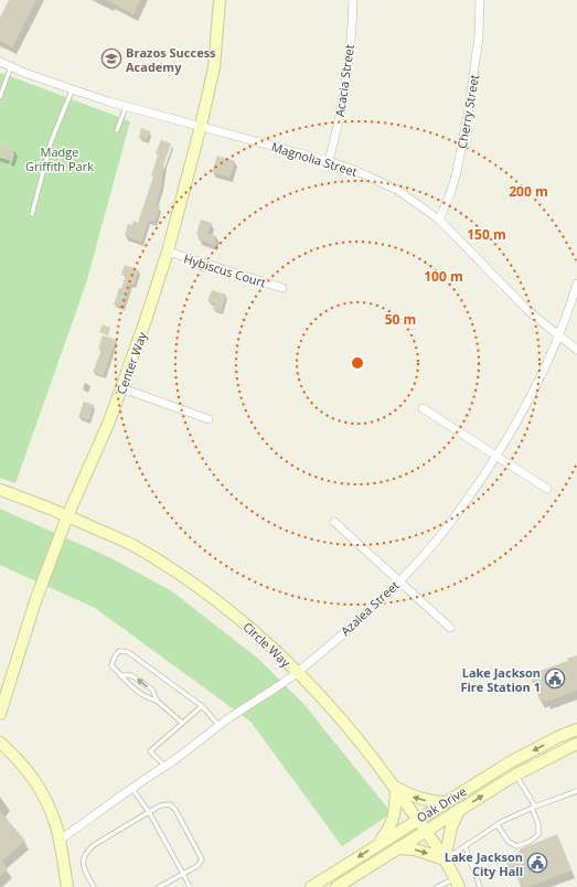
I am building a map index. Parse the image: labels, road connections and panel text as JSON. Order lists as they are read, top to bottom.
{
  "streets": {
    "street": [
      "Acacia Street",
      "Cherry Street",
      "Magnolia Street",
      "Hybiscus Court",
      "Center Way",
      "Azalea Street",
      "Circle Way",
      "Oak Drive"
    ]
  },
  "crossings": [
    ["Acacia Street", "Magnolia Street"],
    ["Cherry Street", "Magnolia Street"],
    ["Magnolia Street", "Center Way"],
    ["Magnolia Street", "Azalea Street"],
    ["Hybiscus Court", "Center Way"],
    ["Center Way", "Circle Way"],
    ["Azalea Street", "Circle Way"],
    ["Circle Way", "Oak Drive"]
  ],
  "parks": ["Madge Griffith Park"],
  "places": {
    "school or university": ["Brazos Success Academy"],
    "public building": ["Lake Jackson Fire Station 1", "Lake Jackson City Hall"]
  },
  "rings": [
    "200 m",
    "150 m",
    "100 m",
    "50 m"
  ]
}
